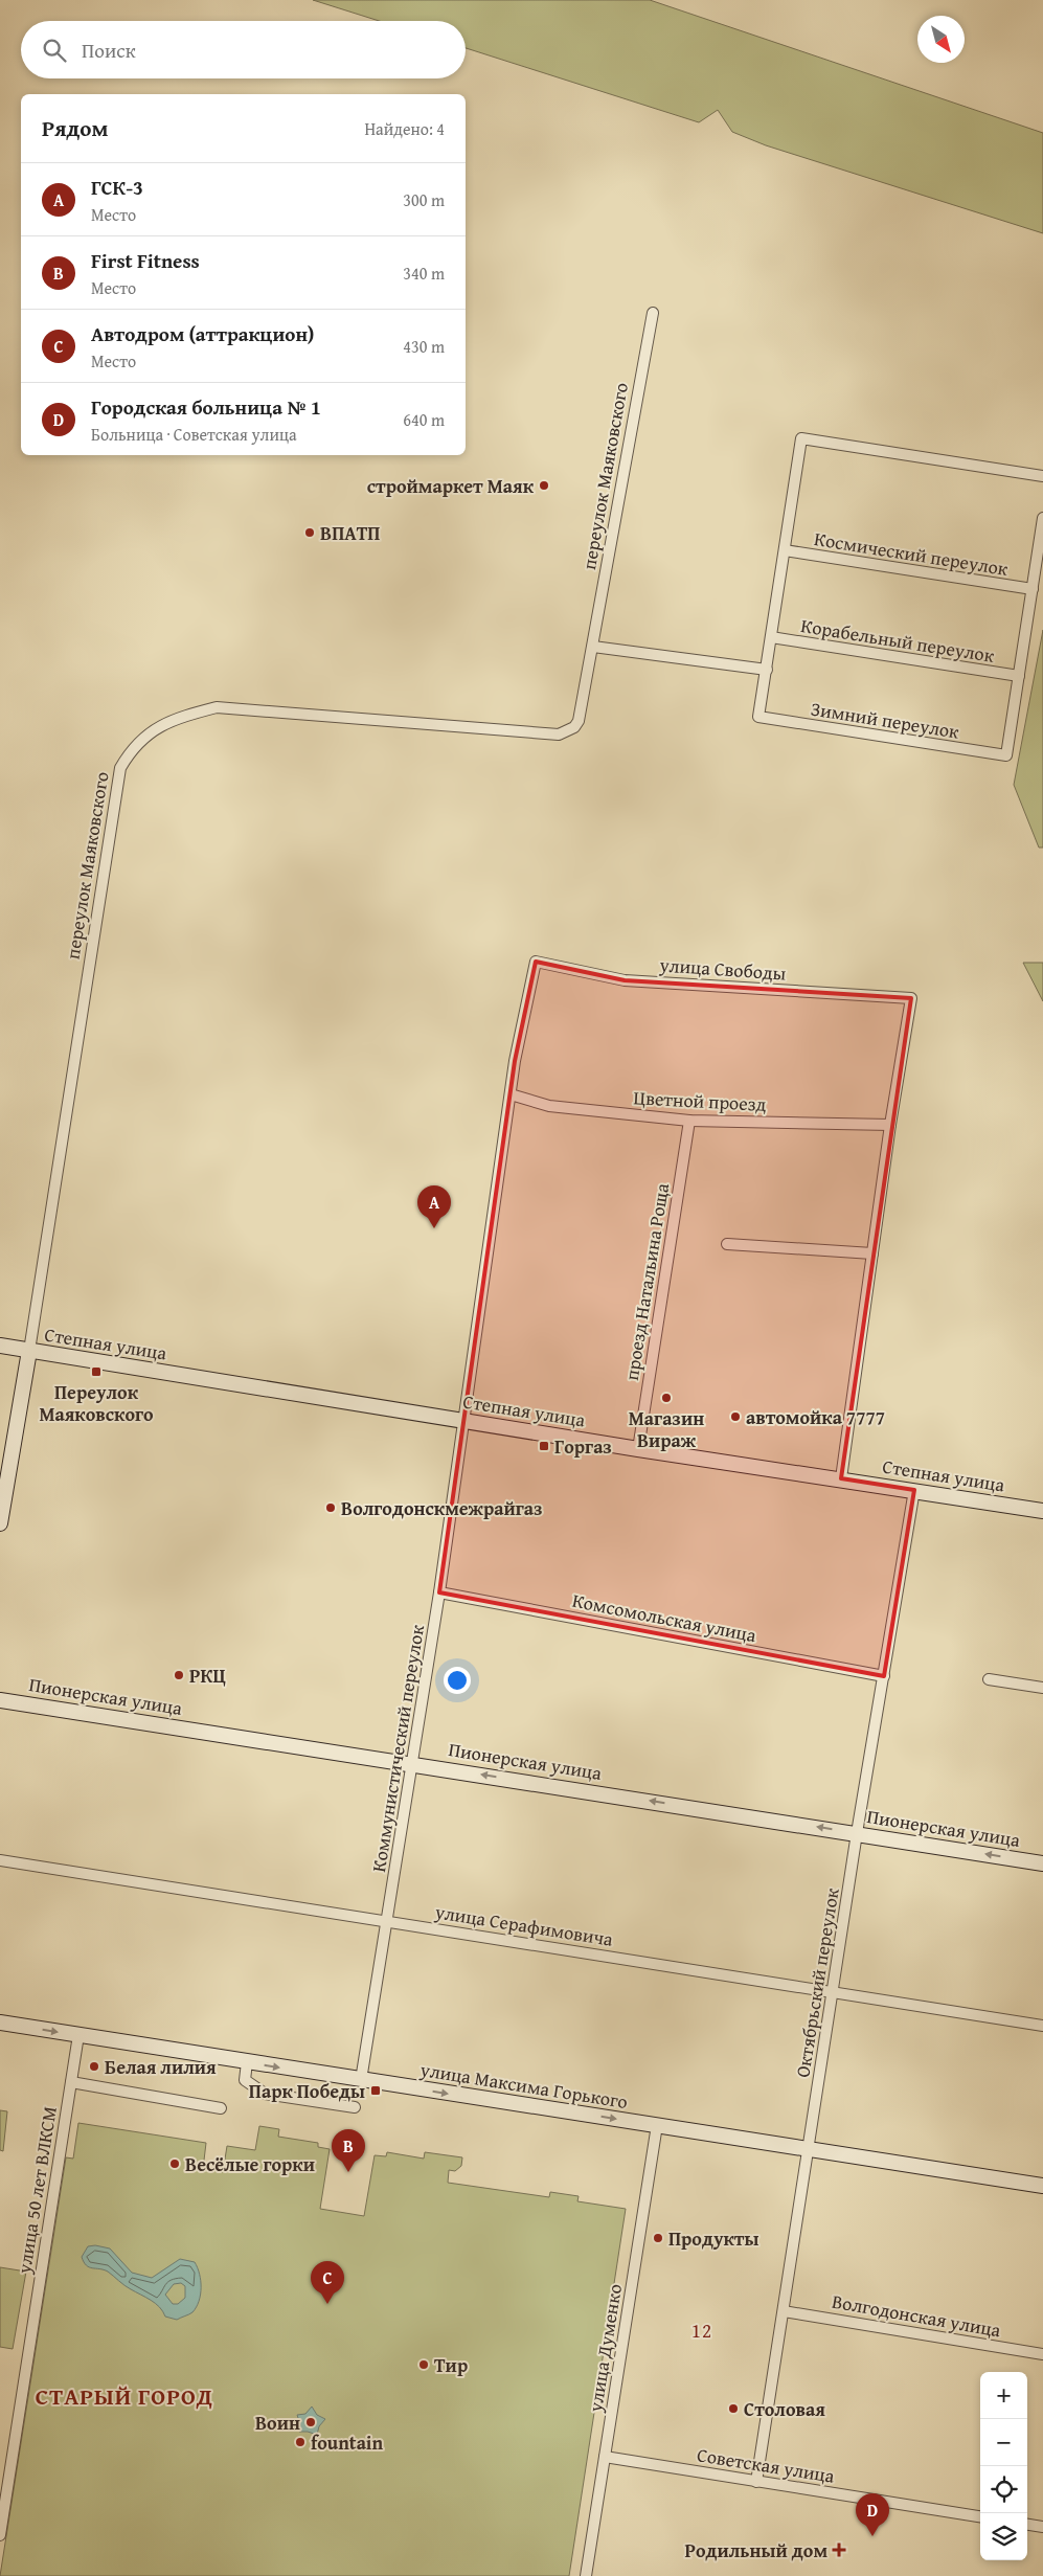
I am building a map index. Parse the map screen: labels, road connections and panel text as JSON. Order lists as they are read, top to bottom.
{
  "streets": {
    "street": [
      "переулок Маяковского",
      "Космический переулок",
      "Корабельный переулок",
      "Зимний переулок",
      "улица Свободы",
      "Цветной проезд",
      "проезд Натальина Роща",
      "Степная улица",
      "Комсомольская улица",
      "Пионерская улица",
      "Коммунистический переулок",
      "улица Серафимовича",
      "Октябрьский переулок",
      "улица Максима Горького",
      "улица 50 лет ВЛКСМ",
      "Волгодонская улица",
      "улица Думенко",
      "Советская улица"
    ]
  },
  "crossings": [
    ["переулок Маяковского", "Степная улица"],
    ["Корабельный переулок", "Зимний переулок"],
    ["улица Свободы", "Цветной проезд"],
    ["улица Свободы", "Коммунистический переулок"],
    ["Цветной проезд", "проезд Натальина Роща"],
    ["Цветной проезд", "Коммунистический переулок"],
    ["проезд Натальина Роща", "Степная улица"],
    ["Степная улица", "Коммунистический переулок"],
    ["Степная улица", "Октябрьский переулок"],
    ["Комсомольская улица", "Коммунистический переулок"],
    ["Комсомольская улица", "Октябрьский переулок"],
    ["Пионерская улица", "Коммунистический переулок"],
    ["Пионерская улица", "Октябрьский переулок"],
    ["Коммунистический переулок", "улица Серафимовича"],
    ["Коммунистический переулок", "улица Максима Горького"],
    ["улица Серафимовича", "Октябрьский переулок"],
    ["Октябрьский переулок", "улица Максима Горького"],
    ["Октябрьский переулок", "Волгодонская улица"],
    ["Октябрьский переулок", "Советская улица"],
    ["улица Максима Горького", "улица 50 лет ВЛКСМ"],
    ["улица Максима Горького", "улица Думенко"],
    ["улица Думенко", "Советская улица"]
  ],
  "one_way": ["Пионерская улица", "улица Максима Горького"],
  "districts": ["12", "СТАРЫЙ ГОРОД"],
  "places": {
    "other": [
      "строймаркет Маяк",
      "ВПАТП",
      "Магазин Вираж",
      "автомойка 7777",
      "Волгодонскмежрайгаз",
      "РКЦ",
      "Белая лилия",
      "Весёлые горки",
      "Продукты",
      "Тир",
      "Столовая",
      "Воин",
      "fountain"
    ],
    "transit": ["Переулок Маяковского", "Горгаз", "Парк Победы"],
    "health": ["Родильный дом"]
  },
  "north": "bottom right",
  "page": {
    "search": "Поиск",
    "heading": ["Рядом", "Найдено: 4"],
    "list": [
      {
        "mark": "A",
        "name": "ГСК-3",
        "note": "Место",
        "value": "300 m"
      },
      {
        "mark": "B",
        "name": "First Fitness",
        "note": "Место",
        "value": "340 m"
      },
      {
        "mark": "C",
        "name": "Автодром (аттракцион)",
        "note": "Место",
        "value": "430 m"
      },
      {
        "mark": "D",
        "name": "Городская больница № 1",
        "note": "Больница · Советская улица",
        "value": "640 m"
      }
    ],
    "pins": [
      "A",
      "B",
      "C",
      "D"
    ],
    "map_buttons": ["+", "−"]
  }
}
